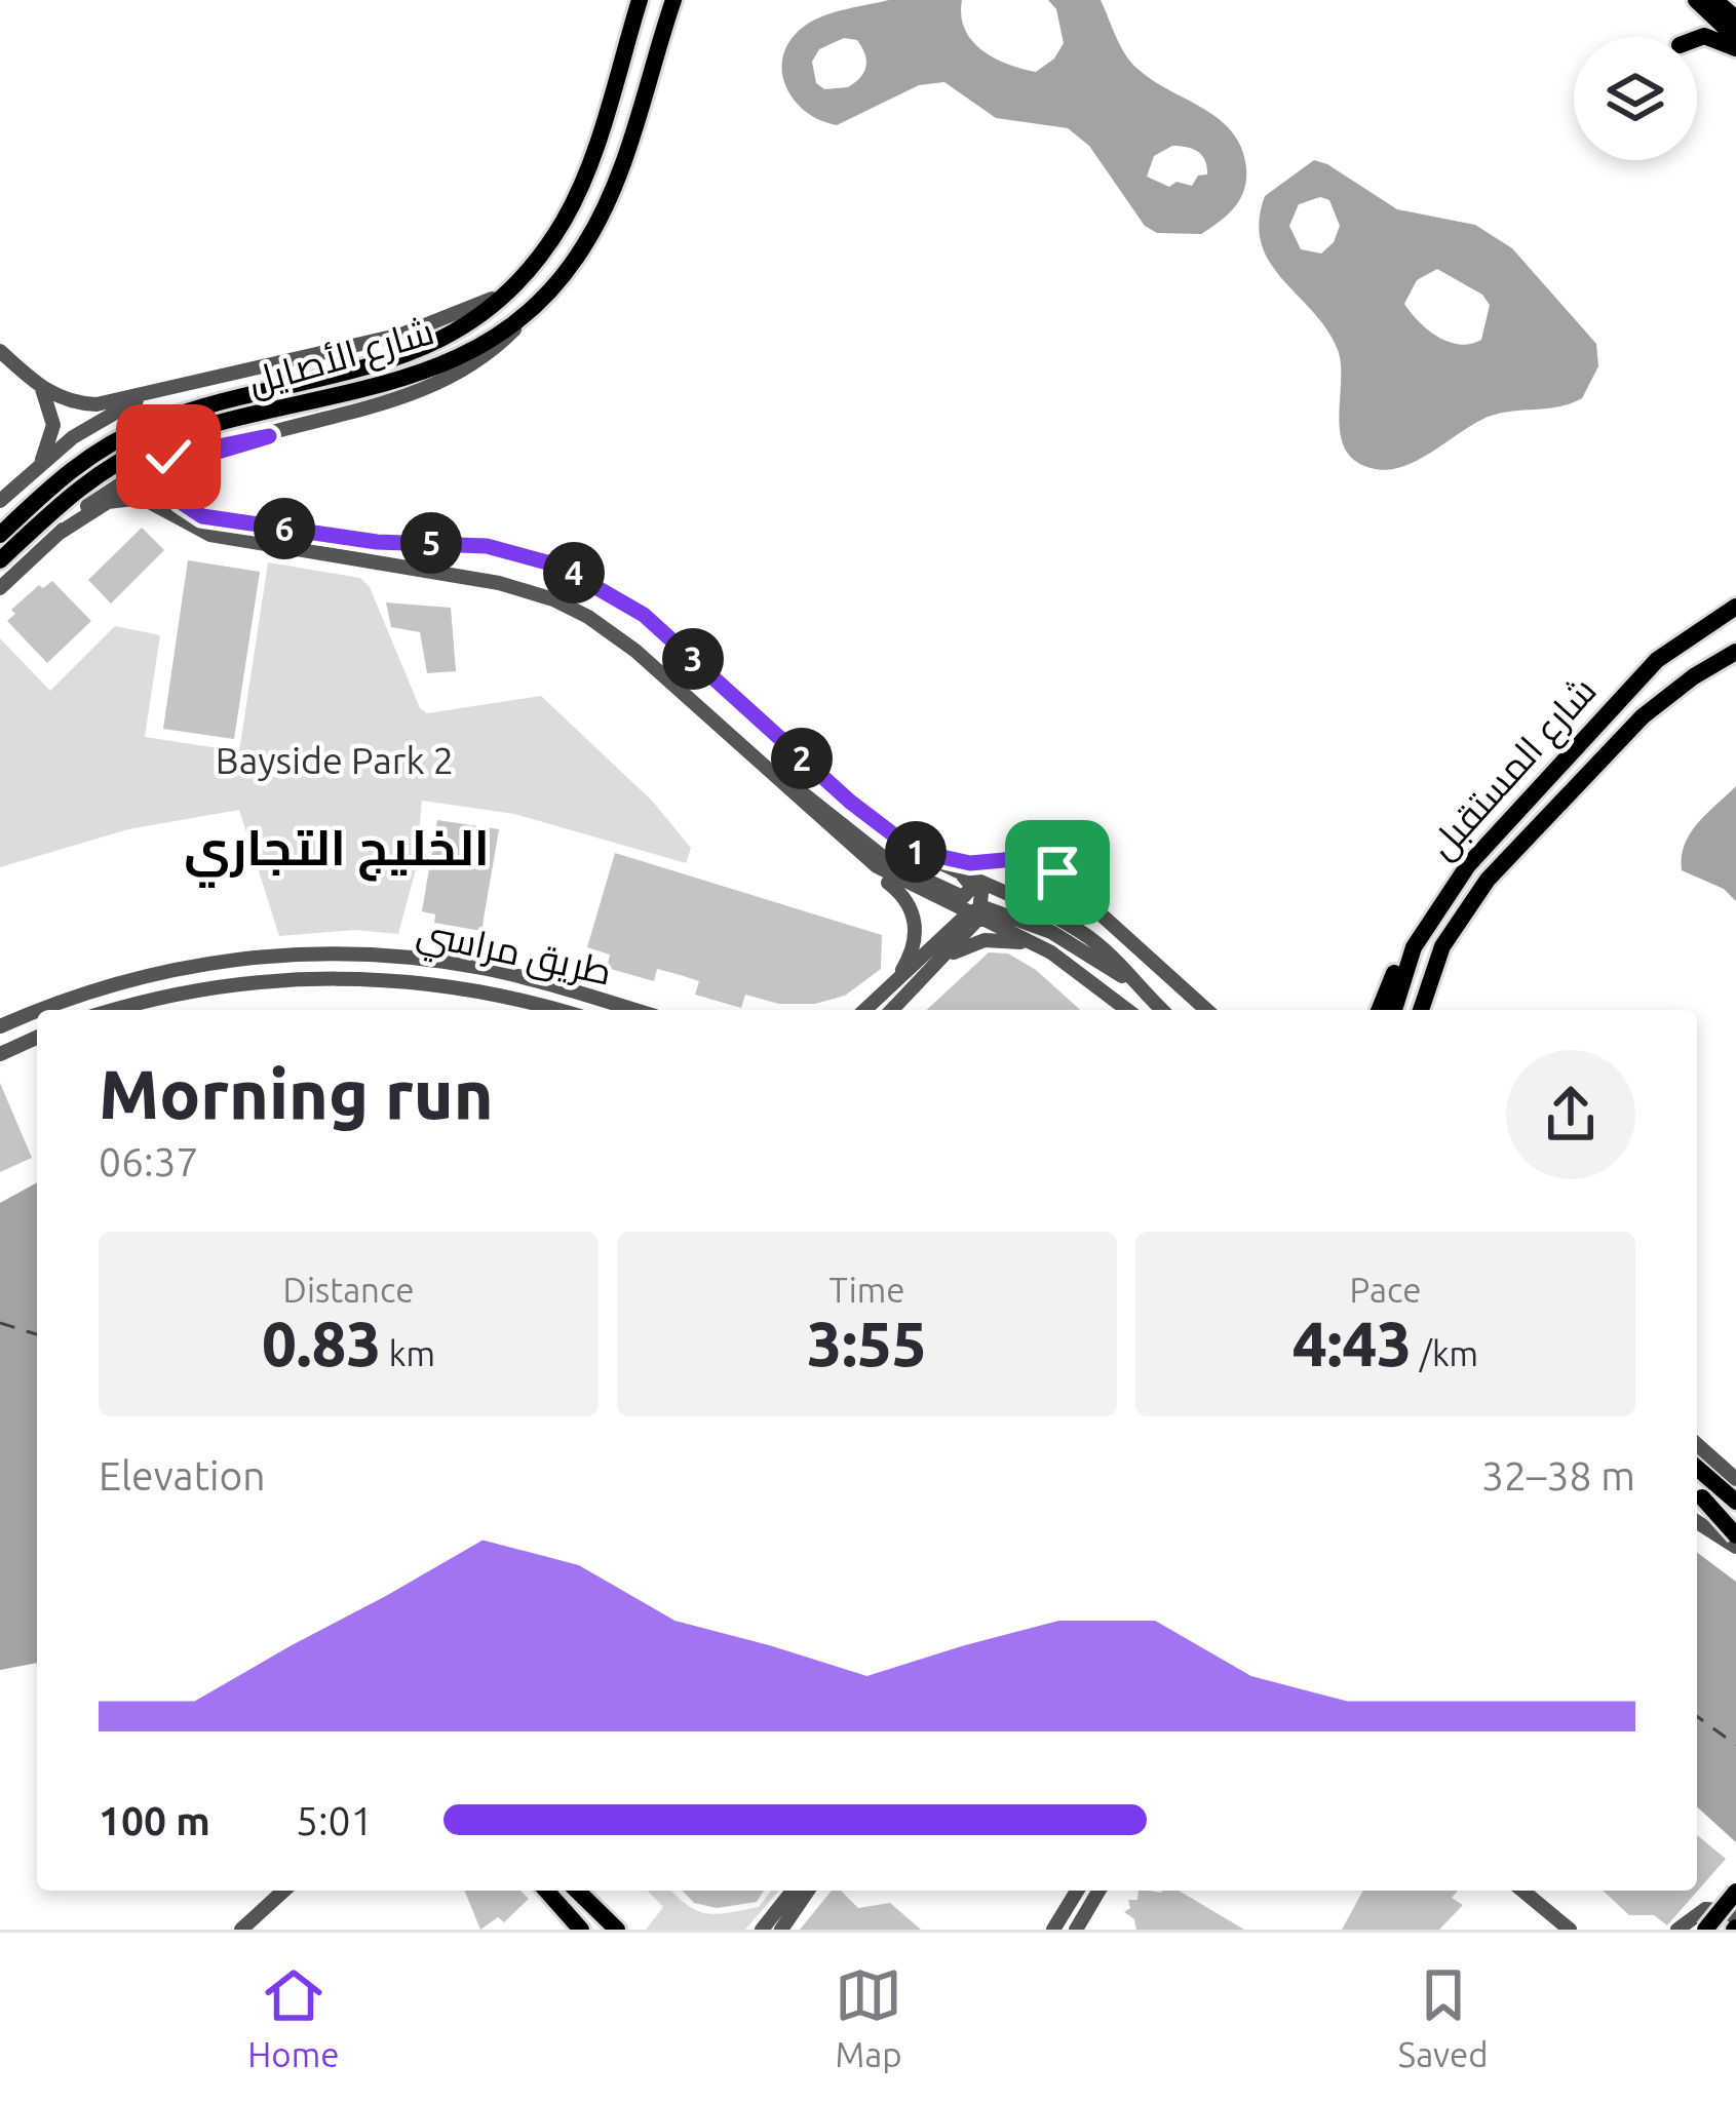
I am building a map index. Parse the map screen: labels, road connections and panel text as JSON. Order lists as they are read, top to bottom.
{
  "streets": {
    "main road": ["شارع الأصايل", "شارع المستقبل"],
    "street": ["طريق مراسي"]
  },
  "districts": ["الخليج التجاري"],
  "parks": ["Bayside Park 2"],
  "page": {
    "pins": [
      "6",
      "5",
      "4",
      "3",
      "2",
      "1"
    ],
    "heading": ["Morning run", "06:37"],
    "stats": [
      ["Distance", "0.83 km"],
      ["Time", "3:55"],
      ["Pace", "4:43 /km"]
    ],
    "chart": ["Elevation", "32–38 m"],
    "list": [
      {
        "name": "100 m",
        "note": "5:01"
      }
    ],
    "tabs": ["Home", "Map", "Saved"]
  }
}
